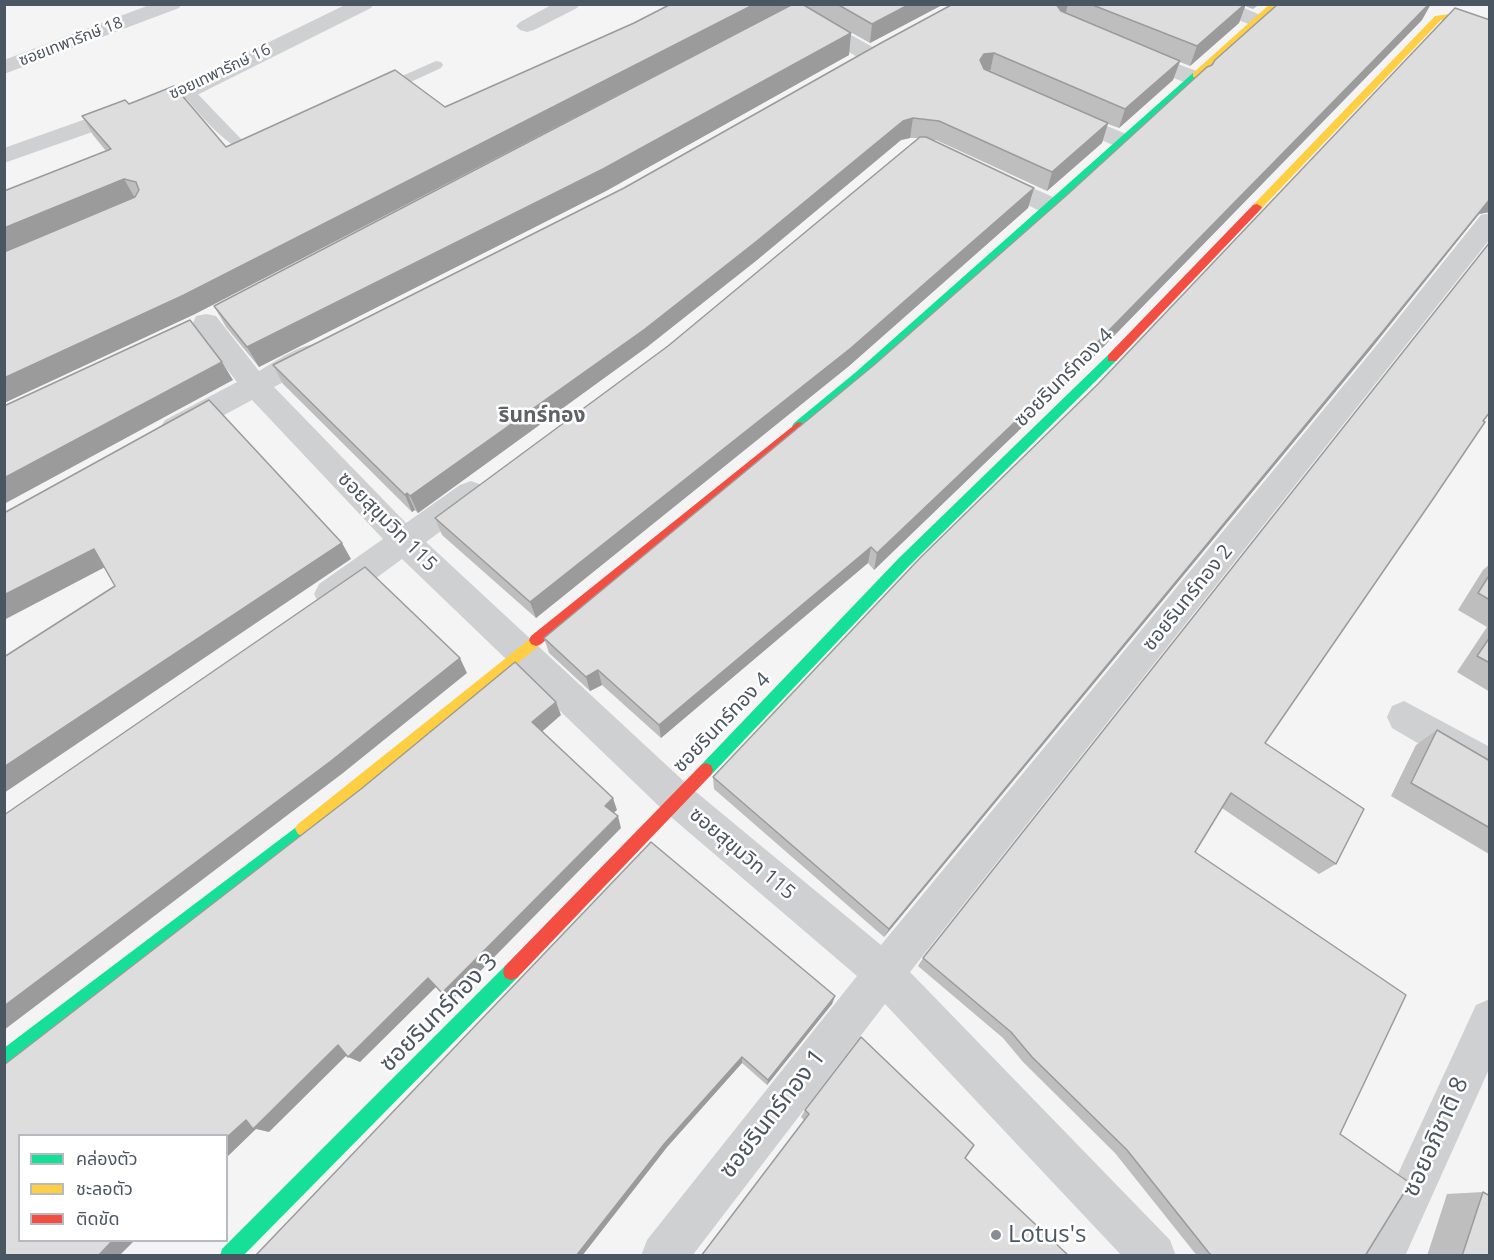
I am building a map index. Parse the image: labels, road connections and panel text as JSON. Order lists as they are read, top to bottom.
{
  "streets": {
    "street": [
      "ซอยเทพารักษ์ 18",
      "ซอยเทพารักษ์ 16",
      "ซอยรินทร์ทอง 4",
      "ซอยสุขุมวิท 115",
      "ซอยรินทร์ทอง 2",
      "ซอยรินทร์ทอง 3",
      "ซอยรินทร์ทอง 1",
      "ซอยอภิชาติ 8"
    ]
  },
  "crossings": [
    ["ซอยรินทร์ทอง 4", "ซอยสุขุมวิท 115"],
    ["ซอยรินทร์ทอง 4", "ซอยรินทร์ทอง 3"],
    ["ซอยสุขุมวิท 115", "ซอยรินทร์ทอง 2"],
    ["ซอยสุขุมวิท 115", "ซอยรินทร์ทอง 3"],
    ["ซอยสุขุมวิท 115", "ซอยรินทร์ทอง 1"],
    ["ซอยรินทร์ทอง 2", "ซอยรินทร์ทอง 1"]
  ],
  "districts": ["รินทร์ทอง"],
  "places": ["Lotus's"],
  "legend": ["คล่องตัว", "ชะลอตัว", "ติดขัด"]
}
